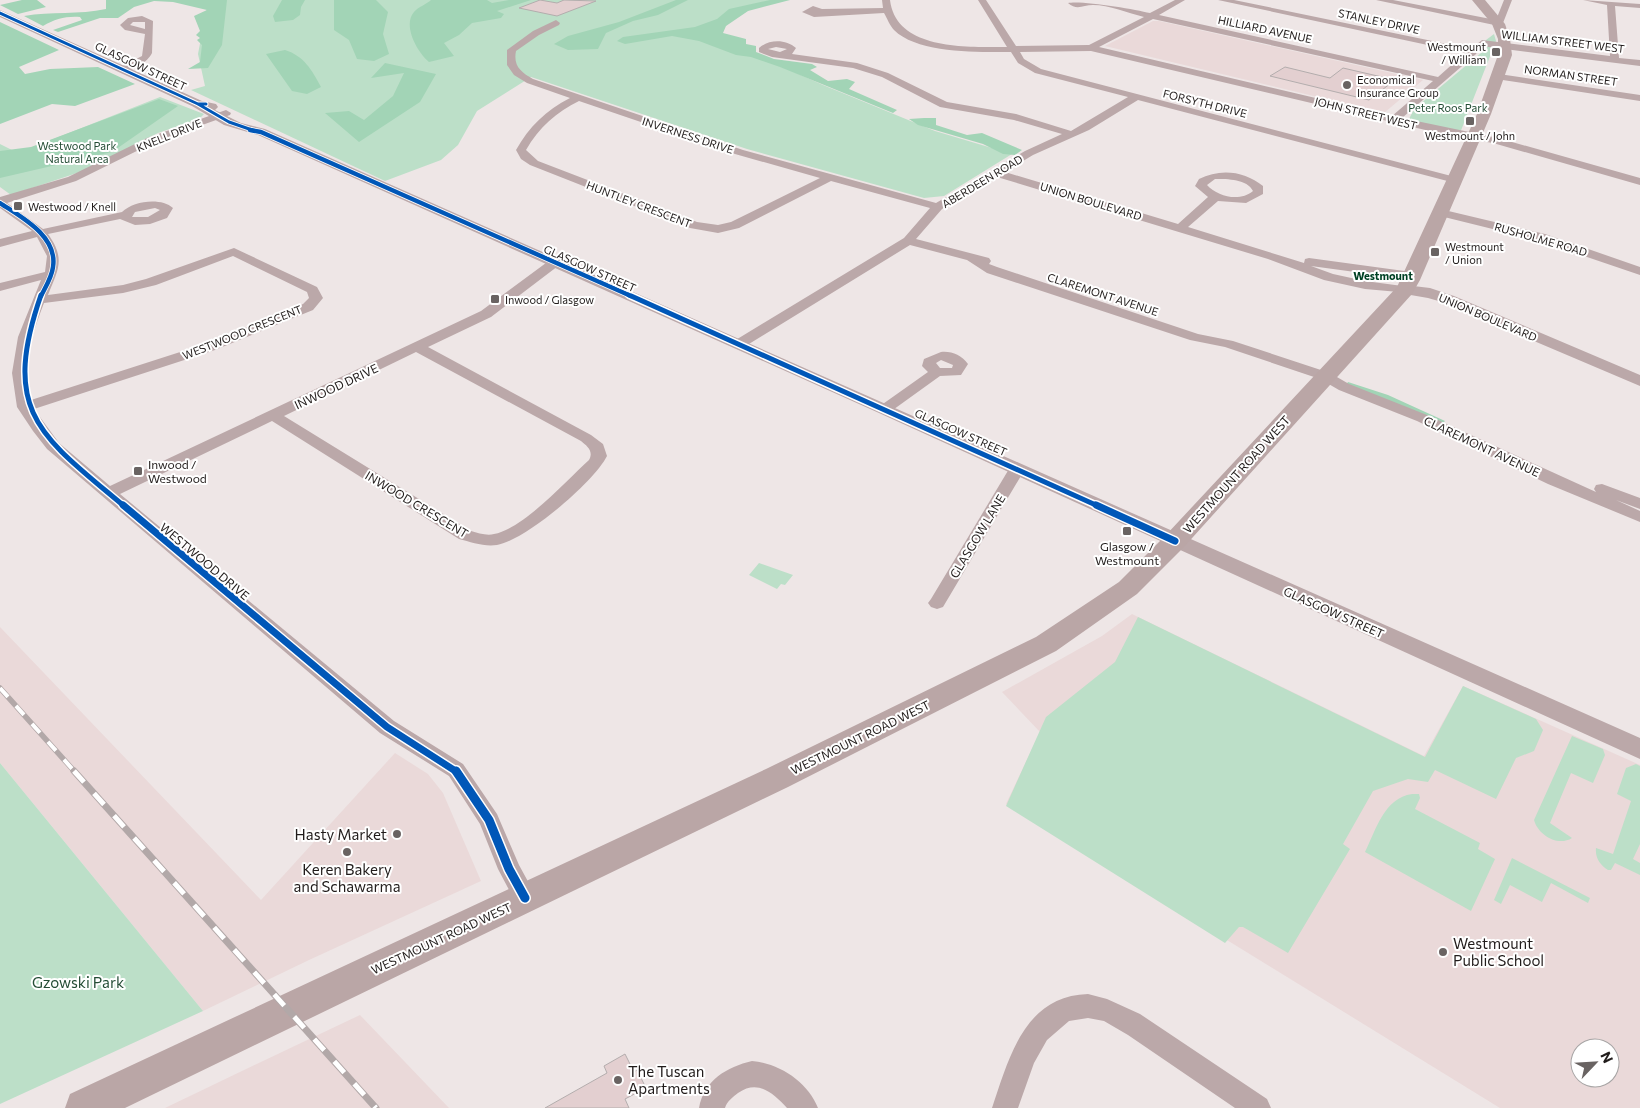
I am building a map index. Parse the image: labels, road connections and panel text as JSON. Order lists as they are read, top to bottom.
{
  "streets": {
    "main road": ["WESTMOUNT ROAD WEST"],
    "street": [
      "STANLEY DRIVE",
      "HILLIARD AVENUE",
      "WILLIAM STREET WEST",
      "GLASGOW STREET",
      "NORMAN STREET",
      "FORSYTH DRIVE",
      "JOHN STREET WEST",
      "KNELL DRIVE",
      "INVERNESS DRIVE",
      "ABERDEEN ROAD",
      "UNION BOULEVARD",
      "HUNTLEY CRESCENT",
      "RUSHOLME ROAD",
      "CLAREMONT AVENUE",
      "WESTWOOD CRESCENT",
      "INWOOD DRIVE",
      "INWOOD CRESCENT",
      "GLASGOW LANE",
      "WESTWOOD DRIVE"
    ]
  },
  "crossings": [
    ["WILLIAM STREET WEST", "WESTMOUNT ROAD WEST"],
    ["GLASGOW STREET", "KNELL DRIVE"],
    ["GLASGOW STREET", "ABERDEEN ROAD"],
    ["GLASGOW STREET", "INWOOD DRIVE"],
    ["GLASGOW STREET", "WESTMOUNT ROAD WEST"],
    ["GLASGOW STREET", "GLASGOW LANE"],
    ["NORMAN STREET", "WESTMOUNT ROAD WEST"],
    ["FORSYTH DRIVE", "ABERDEEN ROAD"],
    ["FORSYTH DRIVE", "WESTMOUNT ROAD WEST"],
    ["JOHN STREET WEST", "WESTMOUNT ROAD WEST"],
    ["KNELL DRIVE", "WESTWOOD DRIVE"],
    ["INVERNESS DRIVE", "ABERDEEN ROAD"],
    ["INVERNESS DRIVE", "HUNTLEY CRESCENT"],
    ["ABERDEEN ROAD", "UNION BOULEVARD"],
    ["ABERDEEN ROAD", "CLAREMONT AVENUE"],
    ["UNION BOULEVARD", "WESTMOUNT ROAD WEST"],
    ["RUSHOLME ROAD", "WESTMOUNT ROAD WEST"],
    ["CLAREMONT AVENUE", "WESTMOUNT ROAD WEST"],
    ["WESTWOOD CRESCENT", "WESTWOOD DRIVE"],
    ["INWOOD DRIVE", "INWOOD CRESCENT"],
    ["INWOOD DRIVE", "WESTWOOD DRIVE"],
    ["WESTMOUNT ROAD WEST", "WESTWOOD DRIVE"]
  ],
  "districts": ["Westmount"],
  "parks": ["Peter Roos Park", "Westwood Park Natural Area", "Gzowski Park"],
  "places": {
    "transit": [
      "Westmount / William",
      "Westmount / John",
      "Westwood / Knell",
      "Westmount / Union",
      "Inwood / Glasgow",
      "Inwood / Westwood",
      "Glasgow / Westmount"
    ],
    "other": [
      "Economical Insurance Group",
      "Hasty Market",
      "Keren Bakery and Schawarma",
      "Westmount Public School",
      "The Tuscan Apartments"
    ]
  },
  "north": "top right"
}
